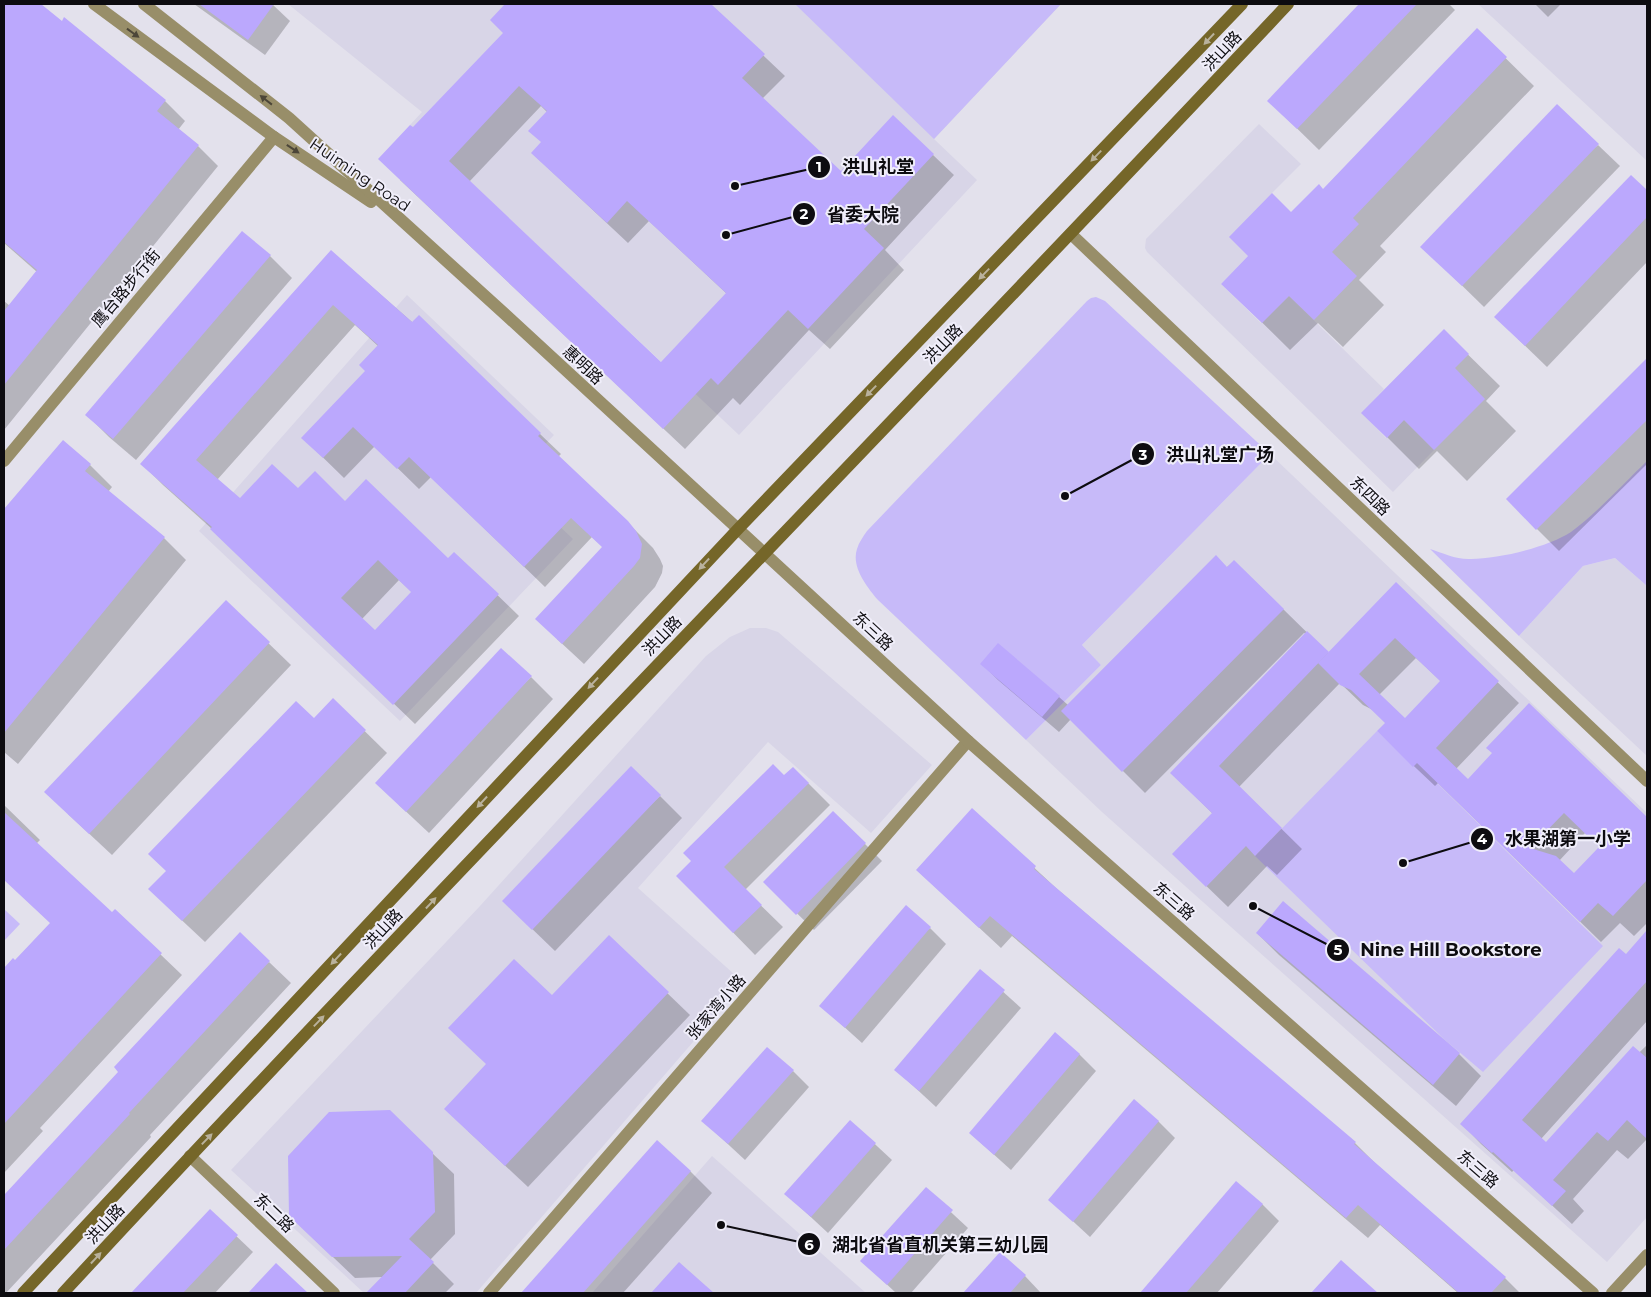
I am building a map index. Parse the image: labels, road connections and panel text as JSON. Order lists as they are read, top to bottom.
{
  "streets": {
    "main road": ["洪山路"],
    "street": [
      "Huiming Road",
      "鹰台路步行街",
      "惠明路",
      "东四路",
      "东三路",
      "张家湾小路",
      "东二路"
    ]
  },
  "crossings": [
    ["洪山路", "惠明路"],
    ["洪山路", "东四路"],
    ["洪山路", "东三路"],
    ["洪山路", "东二路"],
    ["Huiming Road", "鹰台路步行街"],
    ["Huiming Road", "惠明路"],
    ["惠明路", "东三路"],
    ["东三路", "张家湾小路"]
  ],
  "places": [
    "洪山礼堂",
    "省委大院",
    "洪山礼堂广场",
    "水果湖第一小学",
    "Nine Hill Bookstore",
    "湖北省省直机关第三幼儿园"
  ]
}
